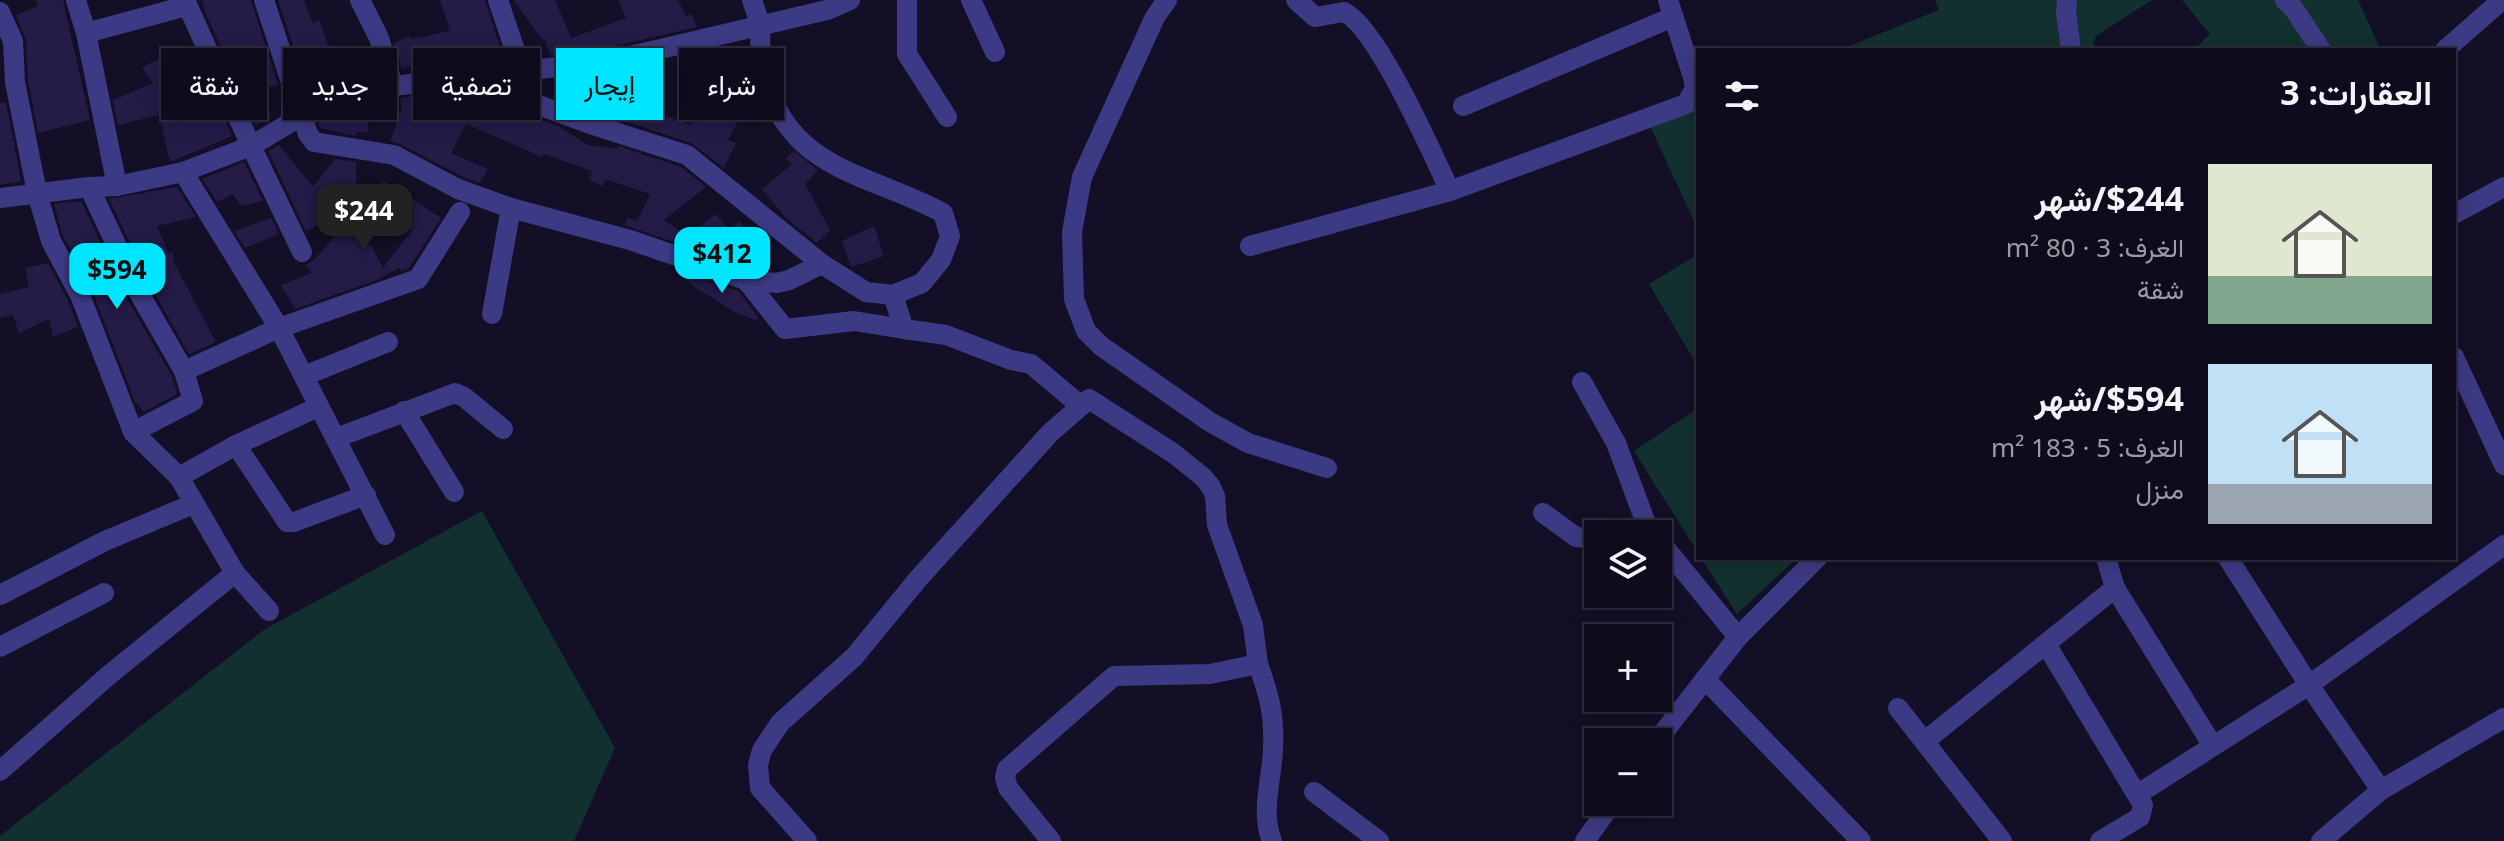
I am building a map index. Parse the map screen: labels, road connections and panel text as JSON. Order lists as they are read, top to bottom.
{
  "page": {
    "chip": [
      "شراء",
      "إيجار",
      "تصفية",
      "جديد",
      "شقة"
    ],
    "heading": "العقارات: 3",
    "list": [
      {
        "name": "$244/شهر",
        "note": "الغرف: 3 · 80 m² · شقة"
      },
      {
        "name": "$594/شهر",
        "note": "الغرف: 5 · 183 m² · منزل"
      }
    ],
    "price": ["$244", "$412", "$594"],
    "map_buttons": ["+", "−"]
  }
}
